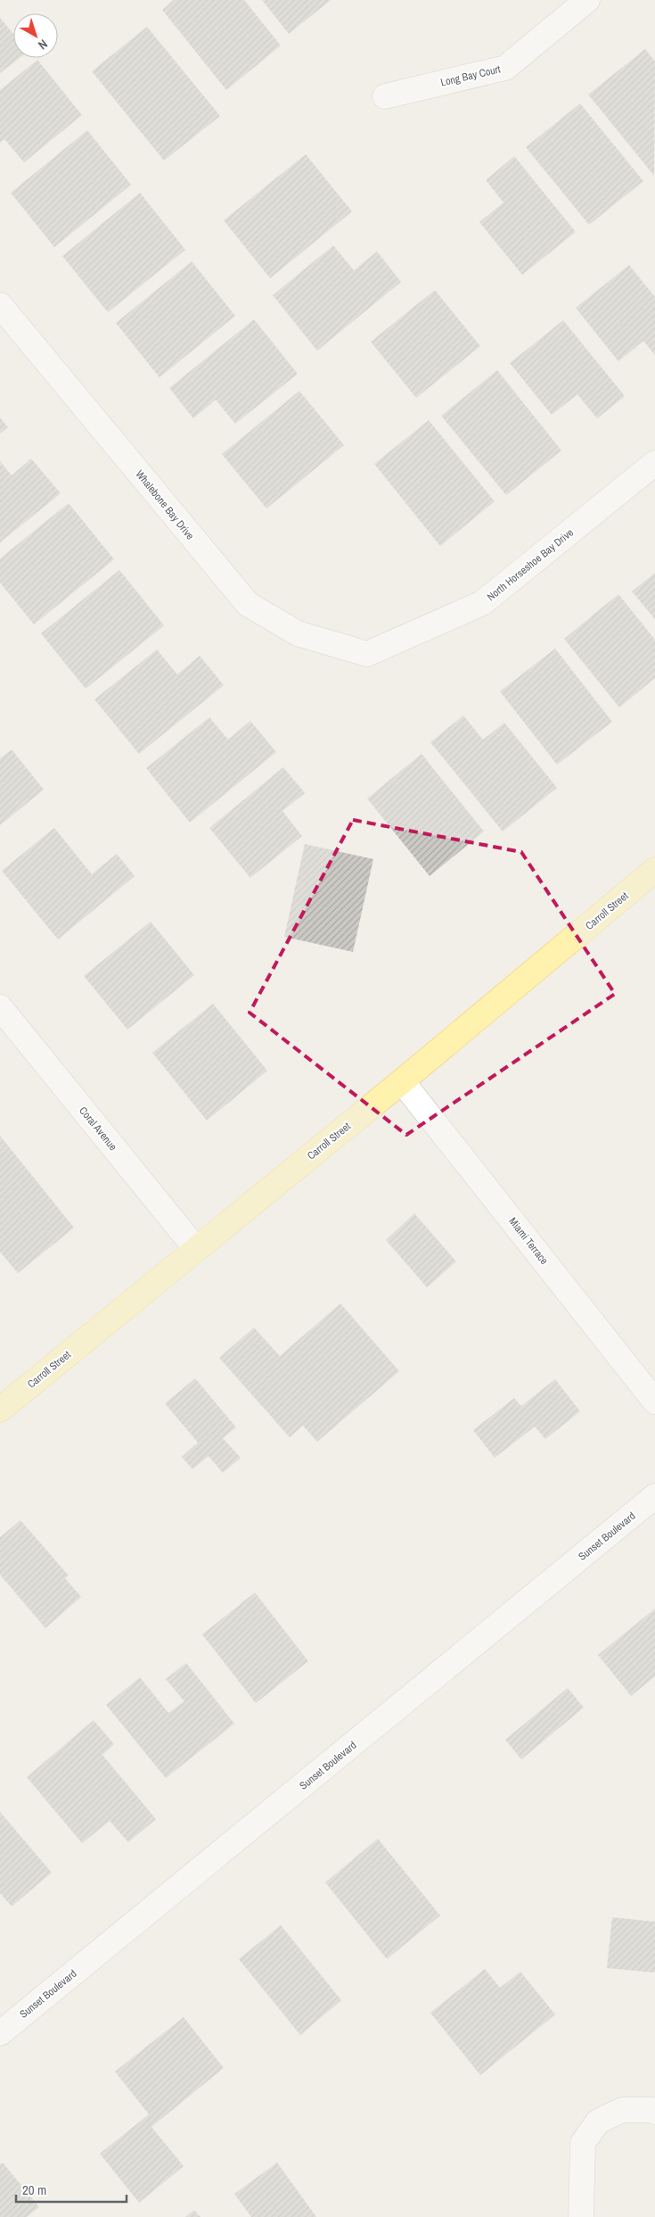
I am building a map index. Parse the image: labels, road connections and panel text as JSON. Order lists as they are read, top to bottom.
{
  "streets": {
    "main road": ["Carroll Street"],
    "street": [
      "Long Bay Court",
      "Whalebone Bay Drive",
      "North Horseshoe Bay Drive",
      "Coral Avenue",
      "Miami Terrace",
      "Sunset Boulevard"
    ]
  },
  "crossings": [
    ["Whalebone Bay Drive", "North Horseshoe Bay Drive"],
    ["Carroll Street", "Coral Avenue"],
    ["Carroll Street", "Miami Terrace"]
  ],
  "scale_bar": "20 m",
  "north": "bottom right"
}
